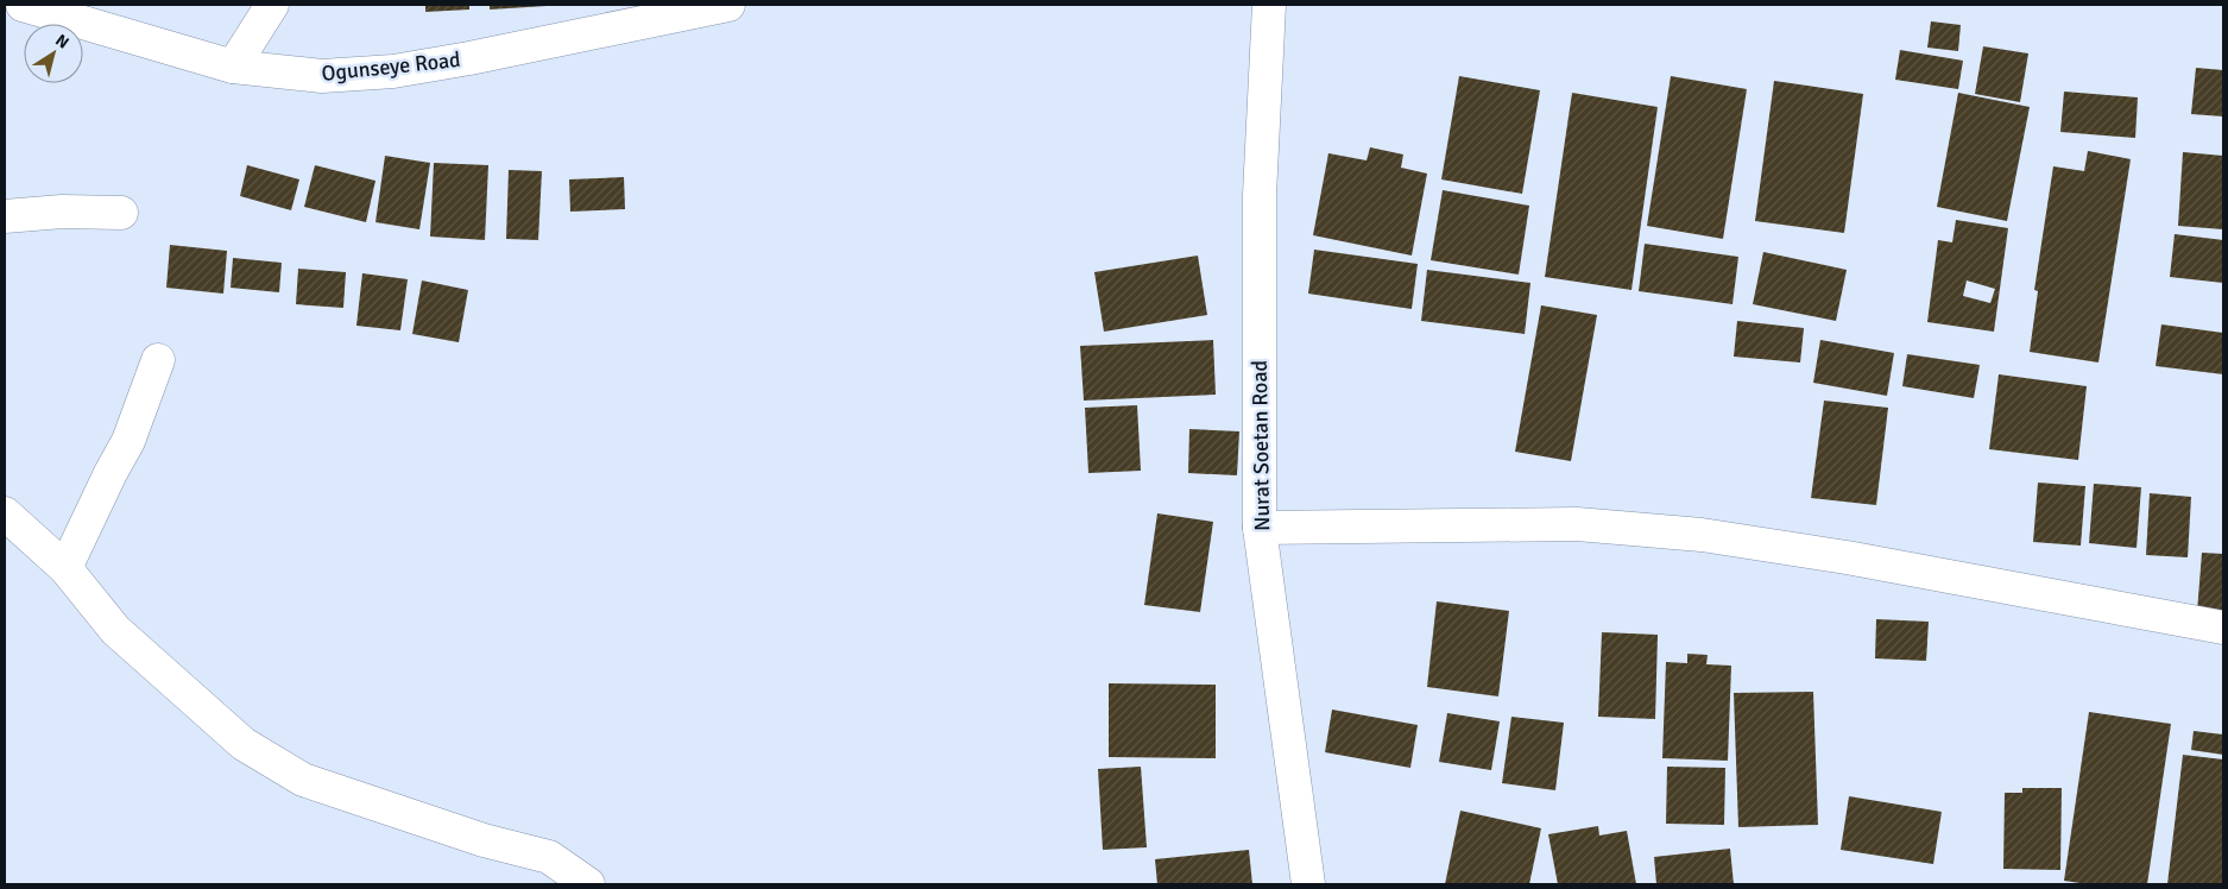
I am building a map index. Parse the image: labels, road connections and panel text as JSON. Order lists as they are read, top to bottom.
{
  "streets": {
    "street": ["Ogunseye Road", "Nurat Soetan Road"]
  },
  "north": "top right"
}
